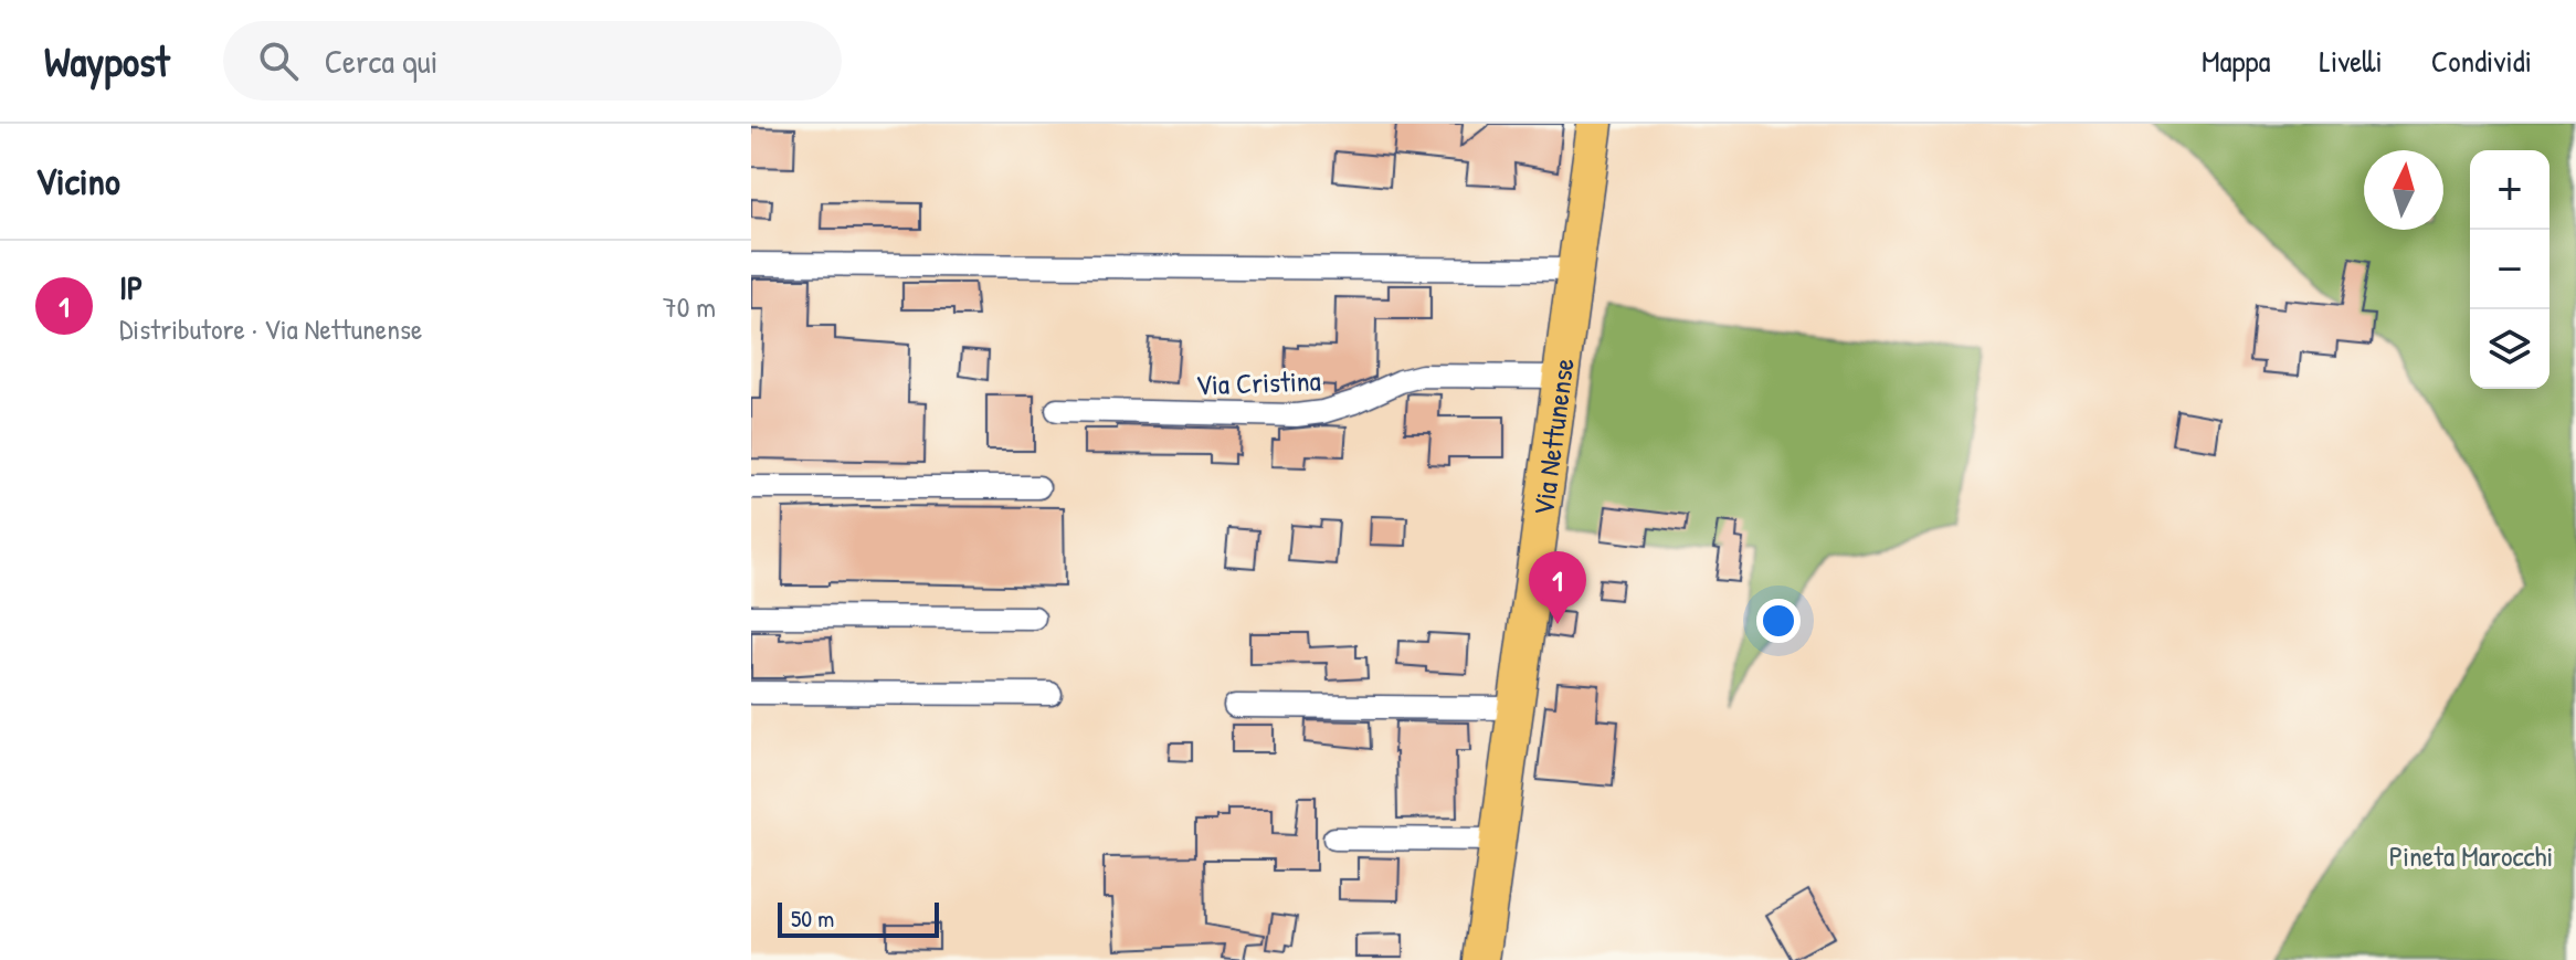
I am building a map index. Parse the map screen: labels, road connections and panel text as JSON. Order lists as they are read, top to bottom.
{
  "streets": {
    "main road": ["Via Nettunense"],
    "street": ["Via Cristina"]
  },
  "crossings": [
    ["Via Cristina", "Via Nettunense"]
  ],
  "parks": ["Pineta Marocchi"],
  "scale_bar": "50 m",
  "north": "top",
  "page": {
    "header": "Waypost",
    "search": "Cerca qui",
    "nav": ["Mappa", "Livelli", "Condividi"],
    "heading": "Vicino",
    "map_buttons": ["+", "−"],
    "list": [
      {
        "mark": "1",
        "name": "IP",
        "note": "Distributore · Via Nettunense",
        "value": "70 m"
      }
    ],
    "pins": "1",
    "scale": "50 m"
  }
}
